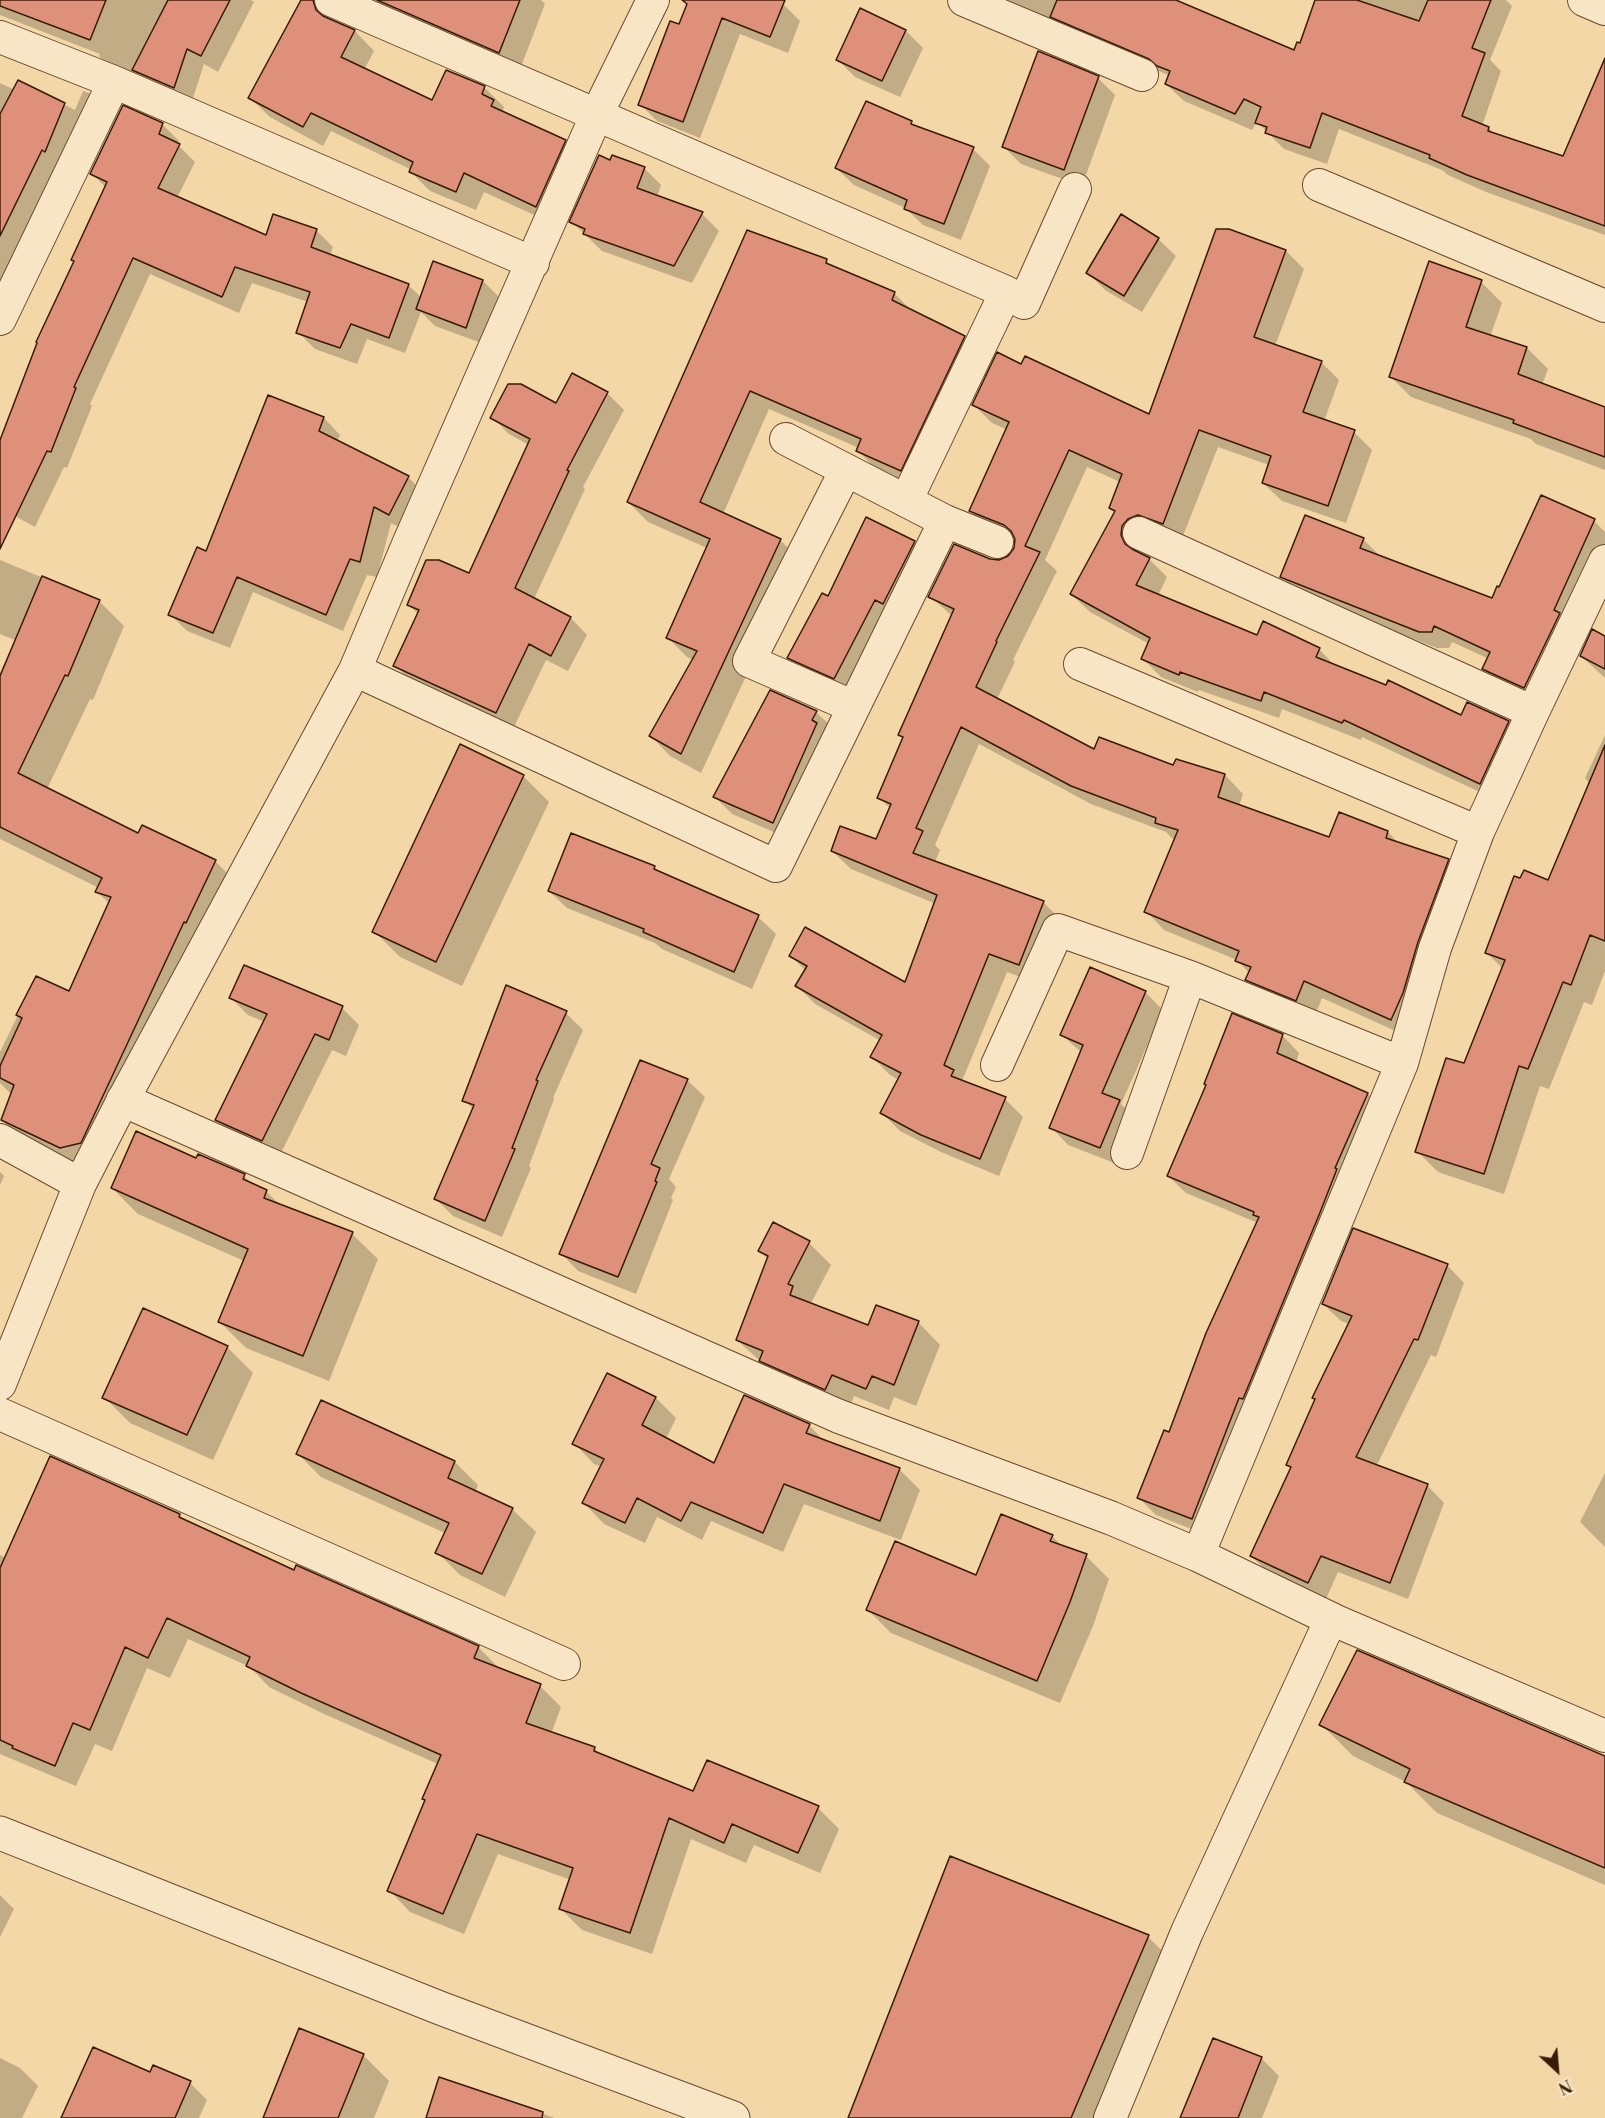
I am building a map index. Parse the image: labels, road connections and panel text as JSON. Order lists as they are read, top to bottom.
{
  "north": "bottom right"
}
